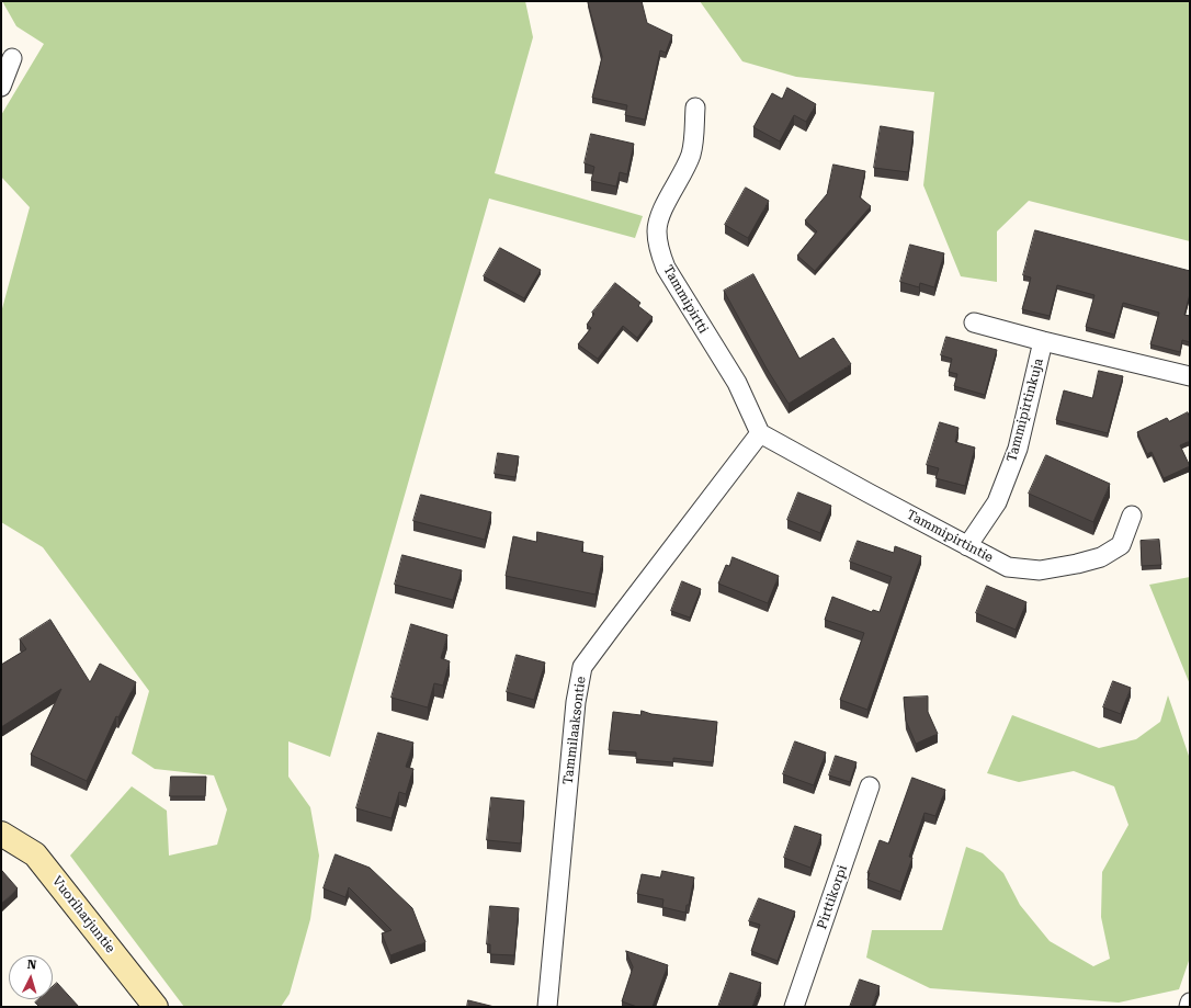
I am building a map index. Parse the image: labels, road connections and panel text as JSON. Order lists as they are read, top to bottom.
{
  "streets": {
    "street": [
      "Tammipirtti",
      "Tammipirtinkuja",
      "Tammipirtintie",
      "Tammilaaksontie",
      "Pirttikorpi",
      "Vuoriharjuntie"
    ]
  },
  "crossings": [
    ["Tammipirtti", "Tammipirtintie"],
    ["Tammipirtti", "Tammilaaksontie"],
    ["Tammipirtinkuja", "Tammipirtintie"],
    ["Tammipirtintie", "Tammilaaksontie"]
  ],
  "north": "top"
}
